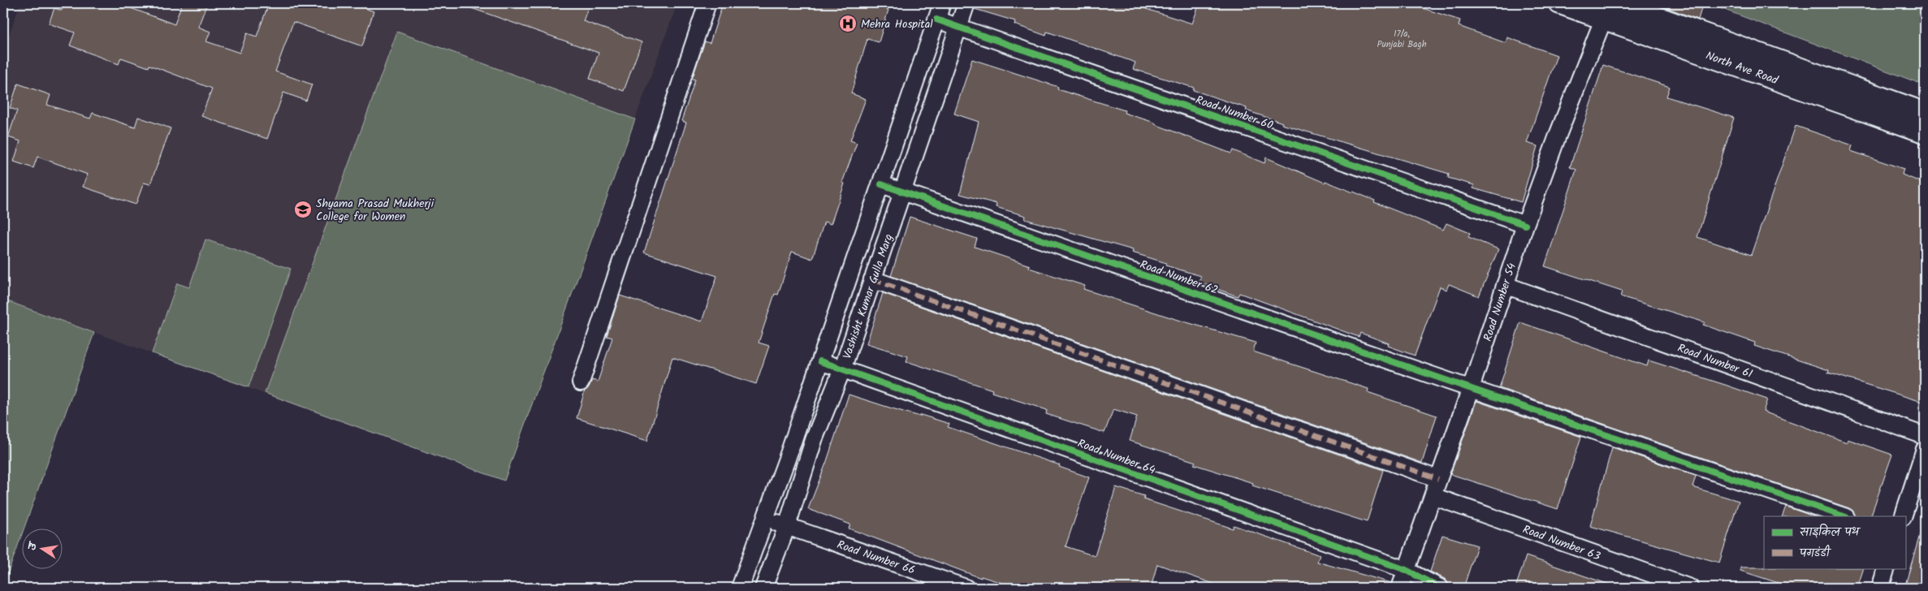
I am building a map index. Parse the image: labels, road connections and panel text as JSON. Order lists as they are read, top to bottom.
{
  "streets": {
    "street": [
      "North Ave Road",
      "Road Number 60",
      "Road Number 62",
      "Vashisht Kumar Gulla Marg",
      "Road Number 54",
      "Road Number 61",
      "Road Number 64",
      "Road Number 63",
      "Road Number 66"
    ]
  },
  "crossings": [
    ["North Ave Road", "Road Number 54"],
    ["Road Number 60", "Vashisht Kumar Gulla Marg"],
    ["Road Number 60", "Road Number 54"],
    ["Road Number 62", "Vashisht Kumar Gulla Marg"],
    ["Road Number 62", "Road Number 54"],
    ["Vashisht Kumar Gulla Marg", "Road Number 64"],
    ["Vashisht Kumar Gulla Marg", "Road Number 66"],
    ["Road Number 54", "Road Number 61"],
    ["Road Number 54", "Road Number 64"],
    ["Road Number 54", "Road Number 63"]
  ],
  "places": {
    "hospital": ["Mehra Hospital"],
    "school or university": ["Shyama Prasad Mukherji College for Women"]
  },
  "house_numbers": ["17/a, Punjabi Bagh"],
  "legend": ["साइकिल पथ", "पगडंडी"],
  "north": "left"
}
